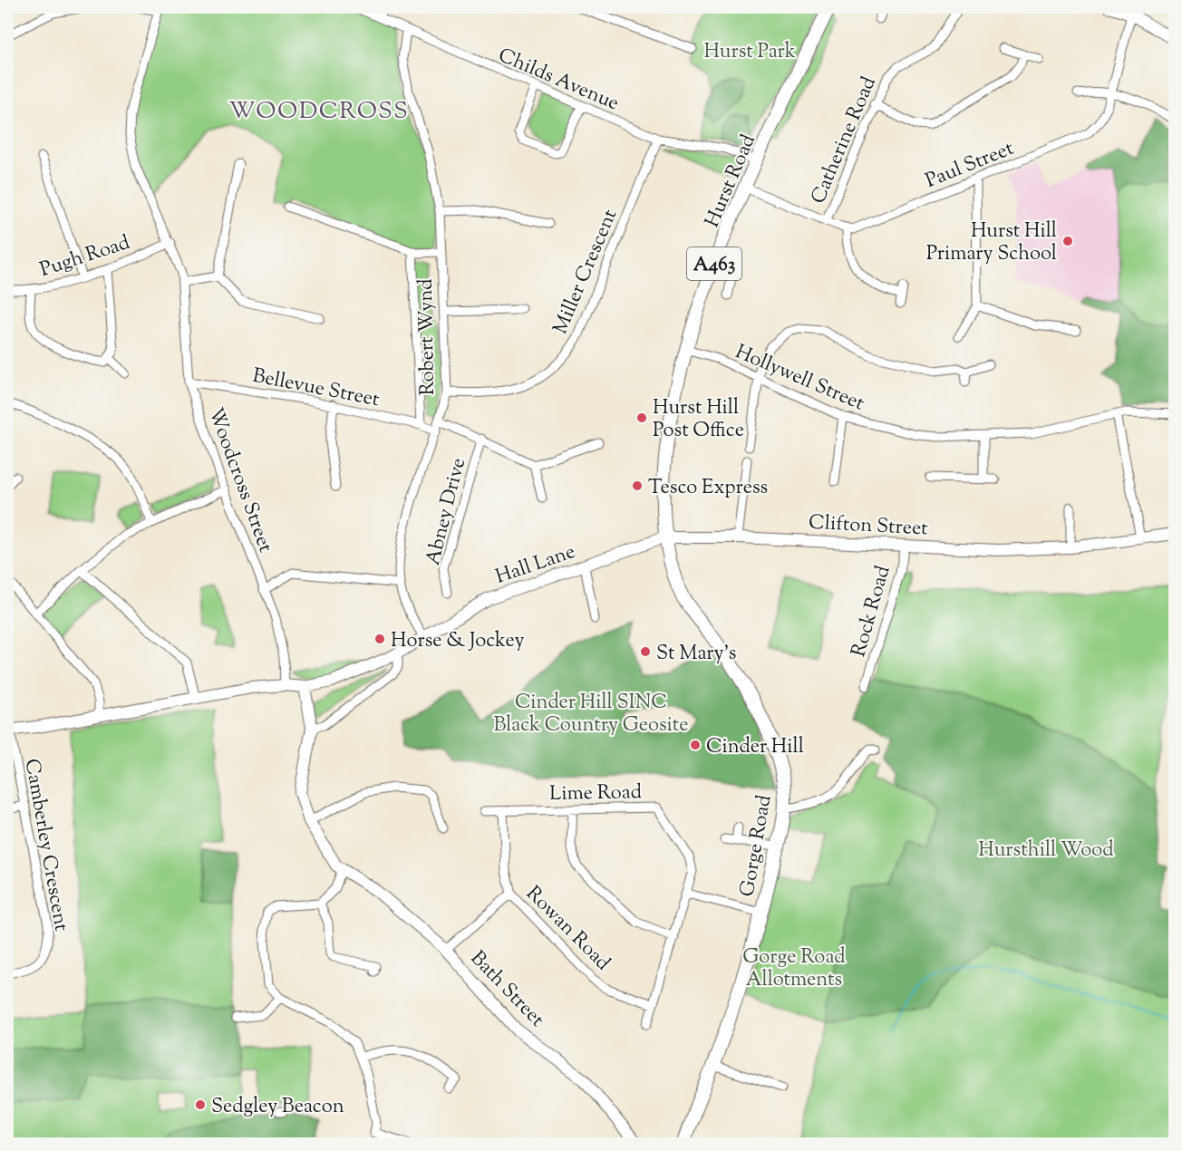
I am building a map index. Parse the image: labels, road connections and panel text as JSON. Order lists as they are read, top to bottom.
{
  "streets": {
    "main road": ["Hurst Road", "A463", "Gorge Road"],
    "street": [
      "Childs Avenue",
      "Catherine Road",
      "Paul Street",
      "Pugh Road",
      "Miller Crescent",
      "Robert Wynd",
      "Hollywell Street",
      "Bellevue Street",
      "Woodcross Street",
      "Abney Drive",
      "Clifton Street",
      "Hall Lane",
      "Rock Road",
      "Lime Road",
      "Camberley Crescent",
      "Rowan Road",
      "Bath Street"
    ]
  },
  "crossings": [
    ["Childs Avenue", "Hurst Road"],
    ["Childs Avenue", "Miller Crescent"],
    ["Childs Avenue", "Robert Wynd"],
    ["Hurst Road", "Hollywell Street"],
    ["Hurst Road", "Clifton Street"],
    ["Hurst Road", "Hall Lane"],
    ["Hurst Road", "Gorge Road"],
    ["Pugh Road", "Woodcross Street"],
    ["Miller Crescent", "Robert Wynd"],
    ["Robert Wynd", "Bellevue Street"],
    ["Robert Wynd", "Hall Lane"],
    ["Bellevue Street", "Woodcross Street"],
    ["Clifton Street", "Hall Lane"],
    ["Clifton Street", "Rock Road"],
    ["Clifton Street", "Gorge Road"],
    ["Hall Lane", "Gorge Road"],
    ["Rowan Road", "Bath Street"]
  ],
  "districts": ["WOODCROSS"],
  "parks": [
    "Hurst Park",
    "Cinder Hill SINC Black Country Geosite",
    "Hursthill Wood",
    "Gorge Road Allotments"
  ],
  "places": [
    "Hurst Hill Primary School",
    "Hurst Hill Post Office",
    "Tesco Express",
    "Horse & Jockey",
    "St Mary's",
    "Cinder Hill",
    "Sedgley Beacon"
  ]
}
